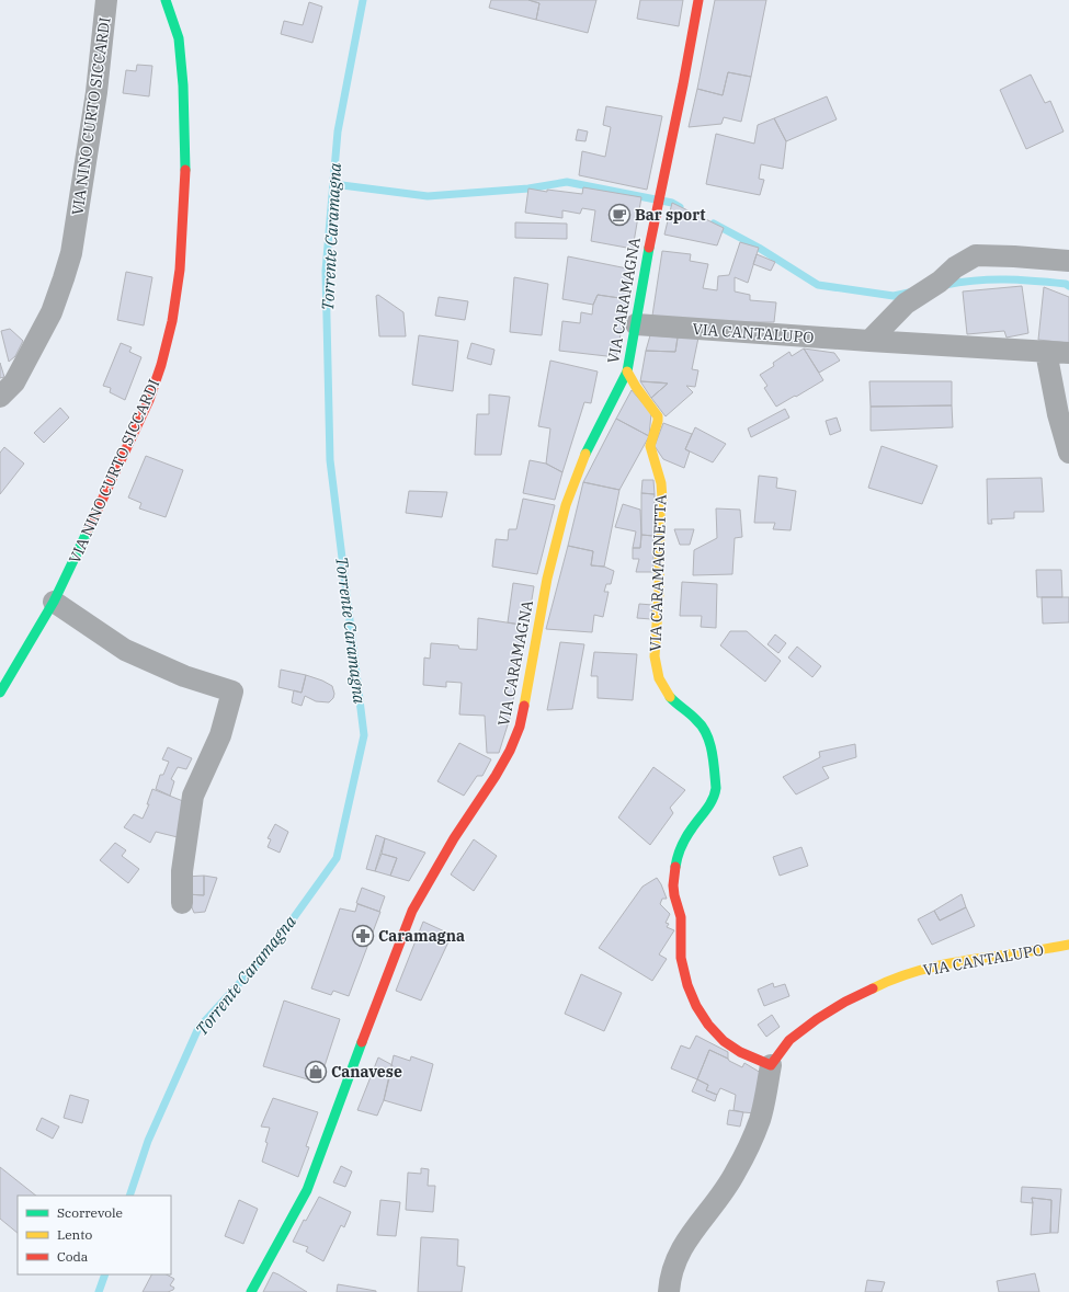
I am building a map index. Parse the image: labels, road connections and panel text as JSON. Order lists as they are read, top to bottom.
{
  "streets": {
    "street": [
      "VIA NINO CURTO SICCARDI",
      "VIA CARAMAGNA",
      "VIA CANTALUPO",
      "VIA CARAMAGNETTA"
    ]
  },
  "crossings": [
    ["VIA CARAMAGNA", "VIA CANTALUPO"],
    ["VIA CARAMAGNA", "VIA CARAMAGNETTA"],
    ["VIA CANTALUPO", "VIA CARAMAGNETTA"]
  ],
  "water": ["Torrente Caramagna"],
  "places": {
    "cafe": ["Bar sport"],
    "pharmacy": ["Caramagna"],
    "shop": ["Canavese"]
  },
  "legend": ["Scorrevole", "Lento", "Coda"]
}
